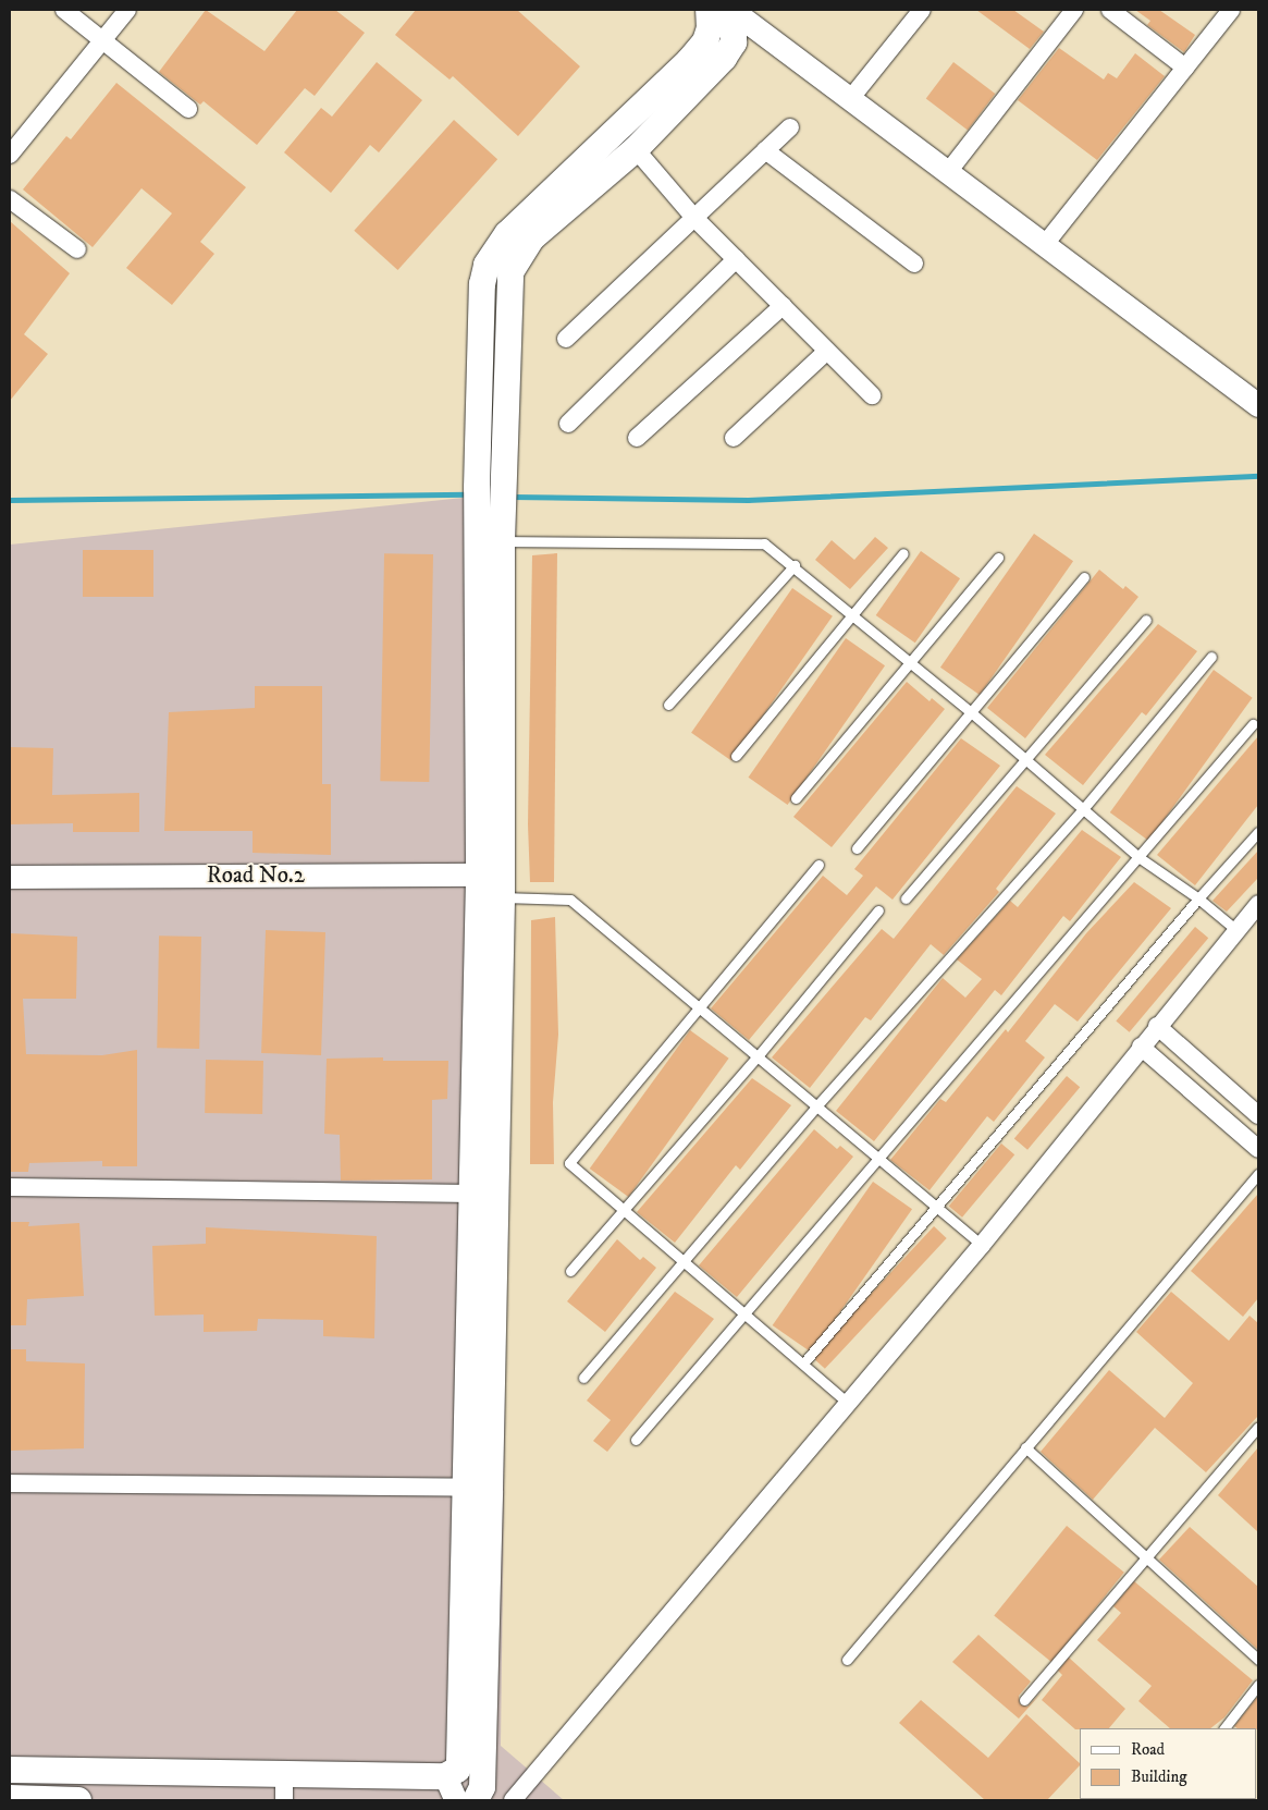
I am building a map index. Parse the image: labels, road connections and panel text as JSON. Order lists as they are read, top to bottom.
{
  "streets": {
    "street": ["Road No.2"]
  },
  "legend": ["Road", "Building"]
}
